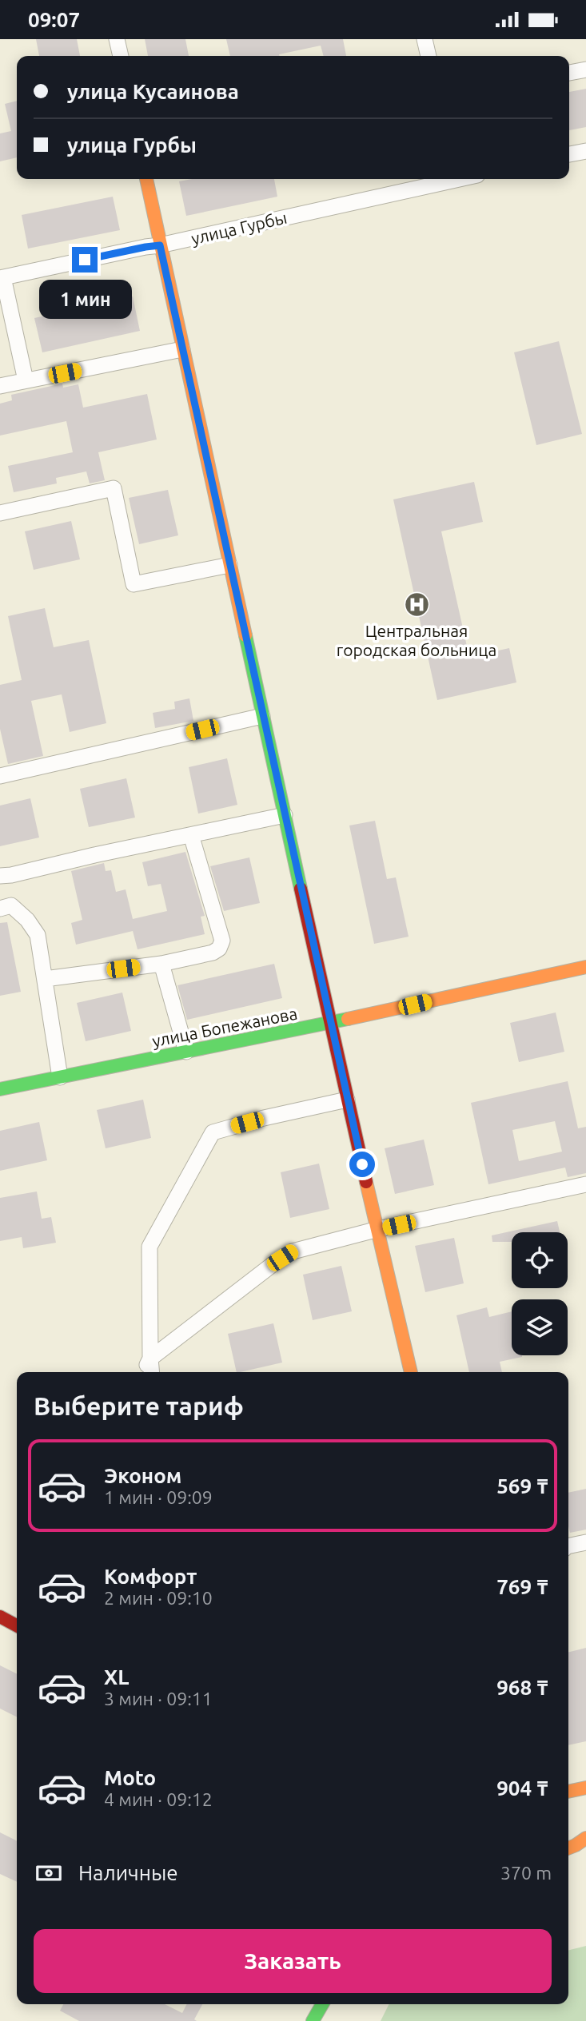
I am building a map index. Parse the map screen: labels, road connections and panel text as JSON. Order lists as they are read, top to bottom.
{
  "streets": {
    "street": ["улица Гурбы", "улица Бопежанова"]
  },
  "places": {
    "hospital": ["Центральная городская больница"]
  },
  "page": {
    "status": "09:07",
    "banner": ["улица Кусаинова", "улица Гурбы"],
    "bubble": "1 мин",
    "heading": "Выберите тариф",
    "list": [
      {
        "name": "Эконом",
        "note": "1 мин · 09:09",
        "value": "569 ₸"
      },
      {
        "name": "Комфорт",
        "note": "2 мин · 09:10",
        "value": "769 ₸"
      },
      {
        "name": "XL",
        "note": "3 мин · 09:11",
        "value": "968 ₸"
      },
      {
        "name": "Moto",
        "note": "4 мин · 09:12",
        "value": "904 ₸"
      }
    ],
    "pay": ["Наличные", "370 m"],
    "buttons": "Заказать"
  }
}
